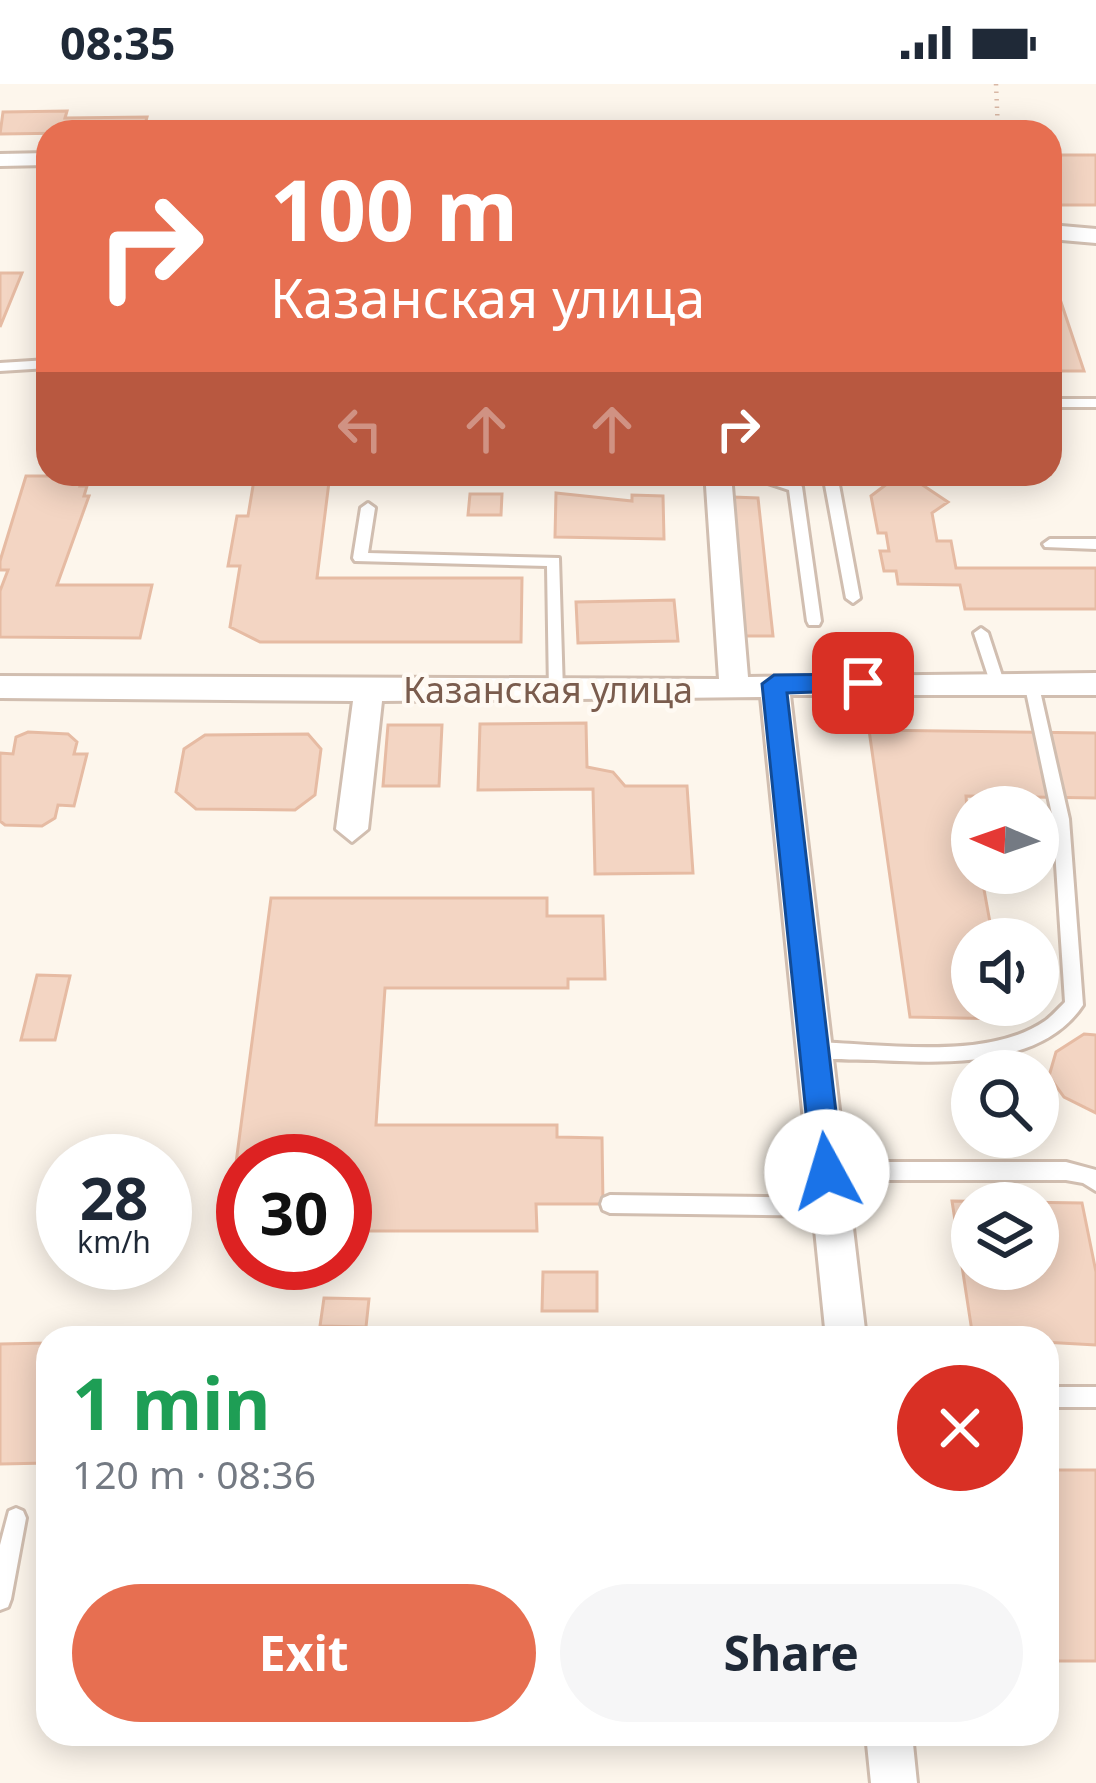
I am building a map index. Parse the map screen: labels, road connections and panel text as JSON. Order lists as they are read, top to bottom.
{
  "streets": {
    "street": ["Казанская улица"]
  },
  "north": "left",
  "page": {
    "status": "08:35",
    "turn": ["100 m", "Казанская улица"],
    "speed": "28 km/h",
    "limit": "30",
    "heading": ["1 min", "120 m · 08:36"],
    "buttons": ["Exit", "Share"]
  }
}
